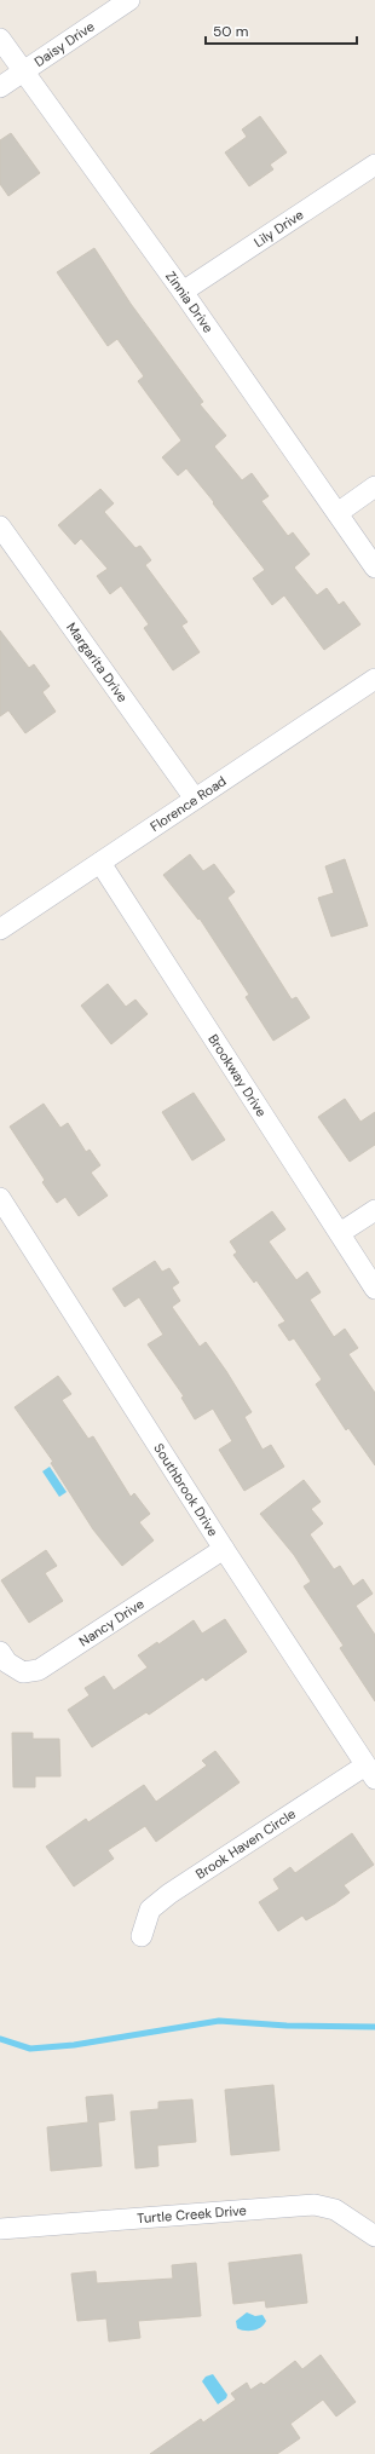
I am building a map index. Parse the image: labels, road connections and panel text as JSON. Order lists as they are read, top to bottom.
{
  "streets": {
    "street": [
      "Daisy Drive",
      "Lily Drive",
      "Zinnia Drive",
      "Margarita Drive",
      "Florence Road",
      "Brookway Drive",
      "Southbrook Drive",
      "Nancy Drive",
      "Brook Haven Circle",
      "Turtle Creek Drive"
    ]
  },
  "crossings": [
    ["Daisy Drive", "Zinnia Drive"],
    ["Lily Drive", "Zinnia Drive"],
    ["Margarita Drive", "Florence Road"],
    ["Florence Road", "Brookway Drive"],
    ["Southbrook Drive", "Nancy Drive"],
    ["Southbrook Drive", "Brook Haven Circle"]
  ],
  "scale_bar": "50 m"
}
